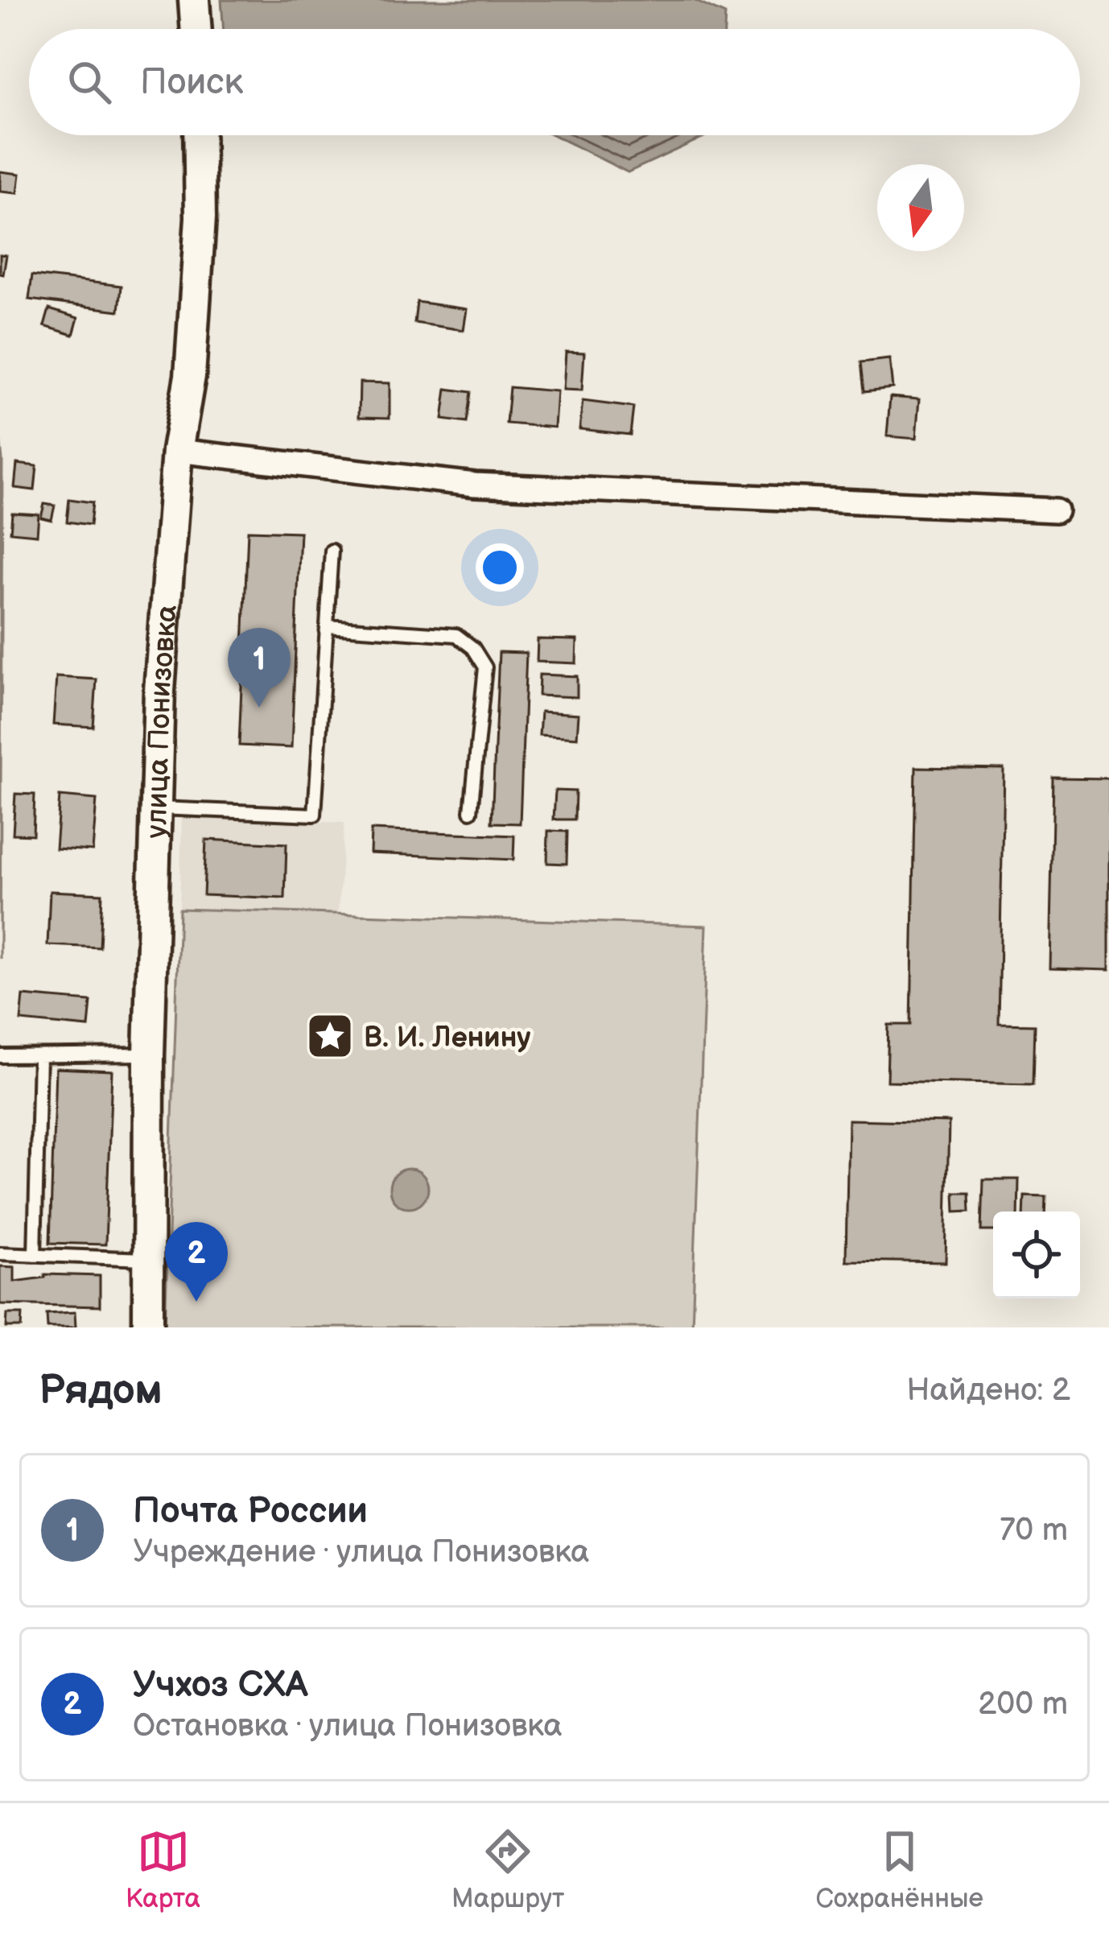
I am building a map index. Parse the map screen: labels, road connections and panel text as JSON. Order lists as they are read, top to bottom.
{
  "streets": {
    "main road": ["улица Понизовка"]
  },
  "places": {
    "place": ["В. И. Ленину"]
  },
  "north": "bottom",
  "page": {
    "search": "Поиск",
    "pins": ["1", "2"],
    "heading": ["Рядом", "Найдено: 2"],
    "list": [
      {
        "mark": "1",
        "name": "Почта России",
        "note": "Учреждение · улица Понизовка",
        "value": "70 m"
      },
      {
        "mark": "2",
        "name": "Учхоз СХА",
        "note": "Остановка · улица Понизовка",
        "value": "200 m"
      }
    ],
    "nav": ["Карта", "Маршрут", "Сохранённые"]
  }
}
